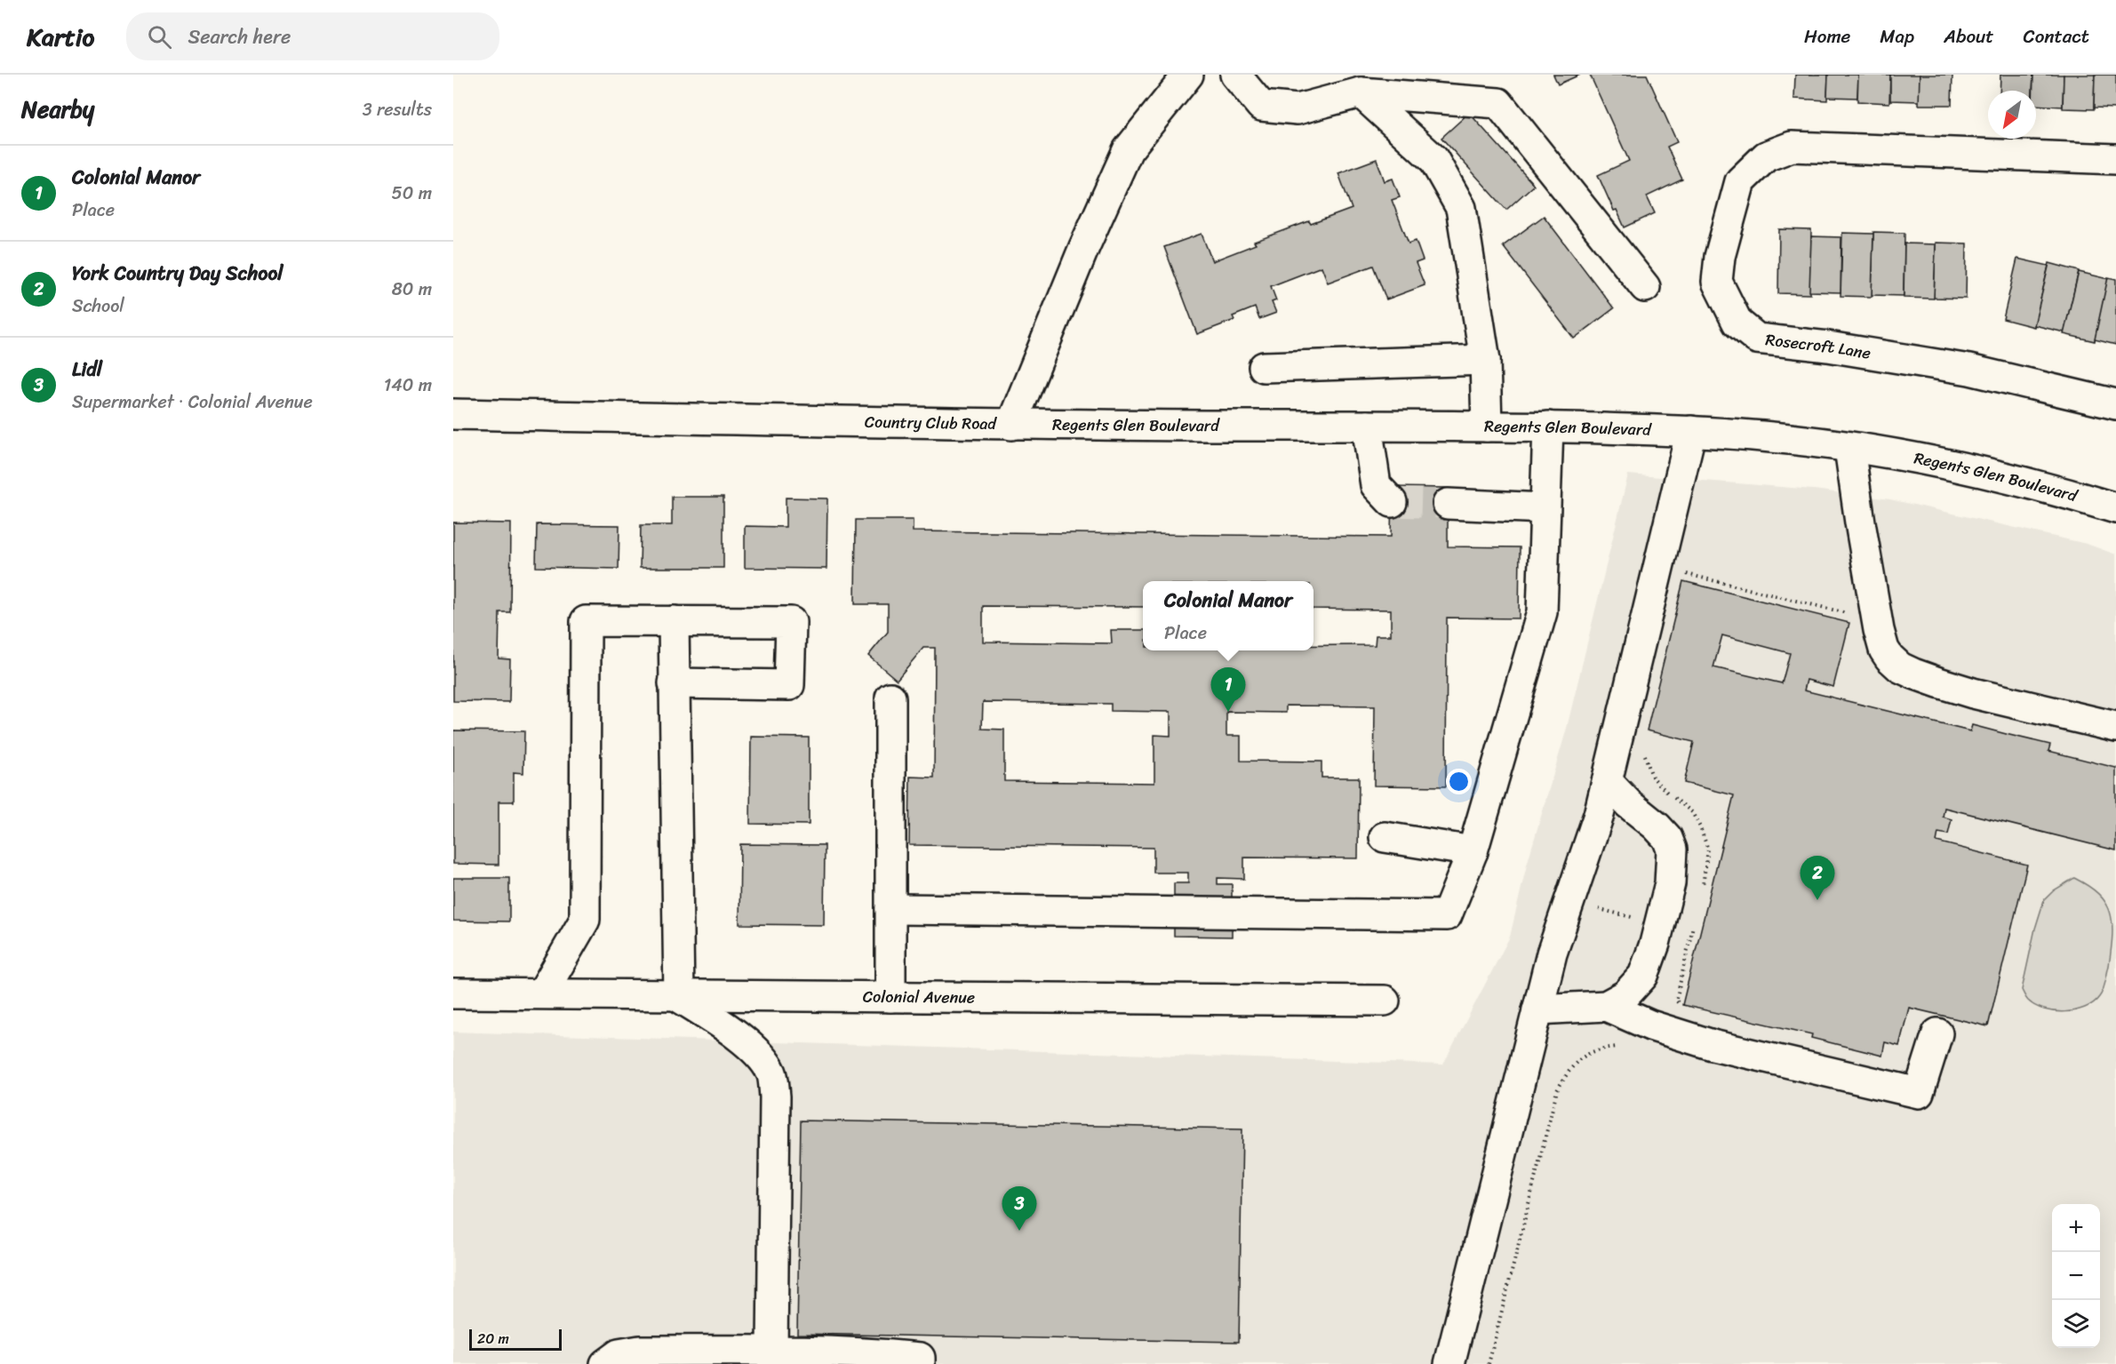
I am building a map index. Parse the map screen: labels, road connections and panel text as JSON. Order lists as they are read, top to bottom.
{
  "streets": {
    "street": [
      "Rosecroft Lane",
      "Country Club Road",
      "Regents Glen Boulevard",
      "Colonial Avenue"
    ]
  },
  "crossings": [
    ["Country Club Road", "Regents Glen Boulevard"]
  ],
  "scale_bar": "20 m",
  "north": "bottom left",
  "page": {
    "header": "Kartio",
    "search": "Search here",
    "nav": [
      "Home",
      "Map",
      "About",
      "Contact"
    ],
    "heading": ["Nearby", "3 results"],
    "list": [
      {
        "mark": "1",
        "name": "Colonial Manor",
        "note": "Place",
        "value": "50 m"
      },
      {
        "mark": "2",
        "name": "York Country Day School",
        "note": "School",
        "value": "80 m"
      },
      {
        "mark": "3",
        "name": "Lidl",
        "note": "Supermarket · Colonial Avenue",
        "value": "140 m"
      }
    ],
    "popup": ["Colonial Manor", "Place"],
    "pins": ["1", "2", "3"],
    "map_buttons": ["+", "−"],
    "scale": "20 m"
  }
}
